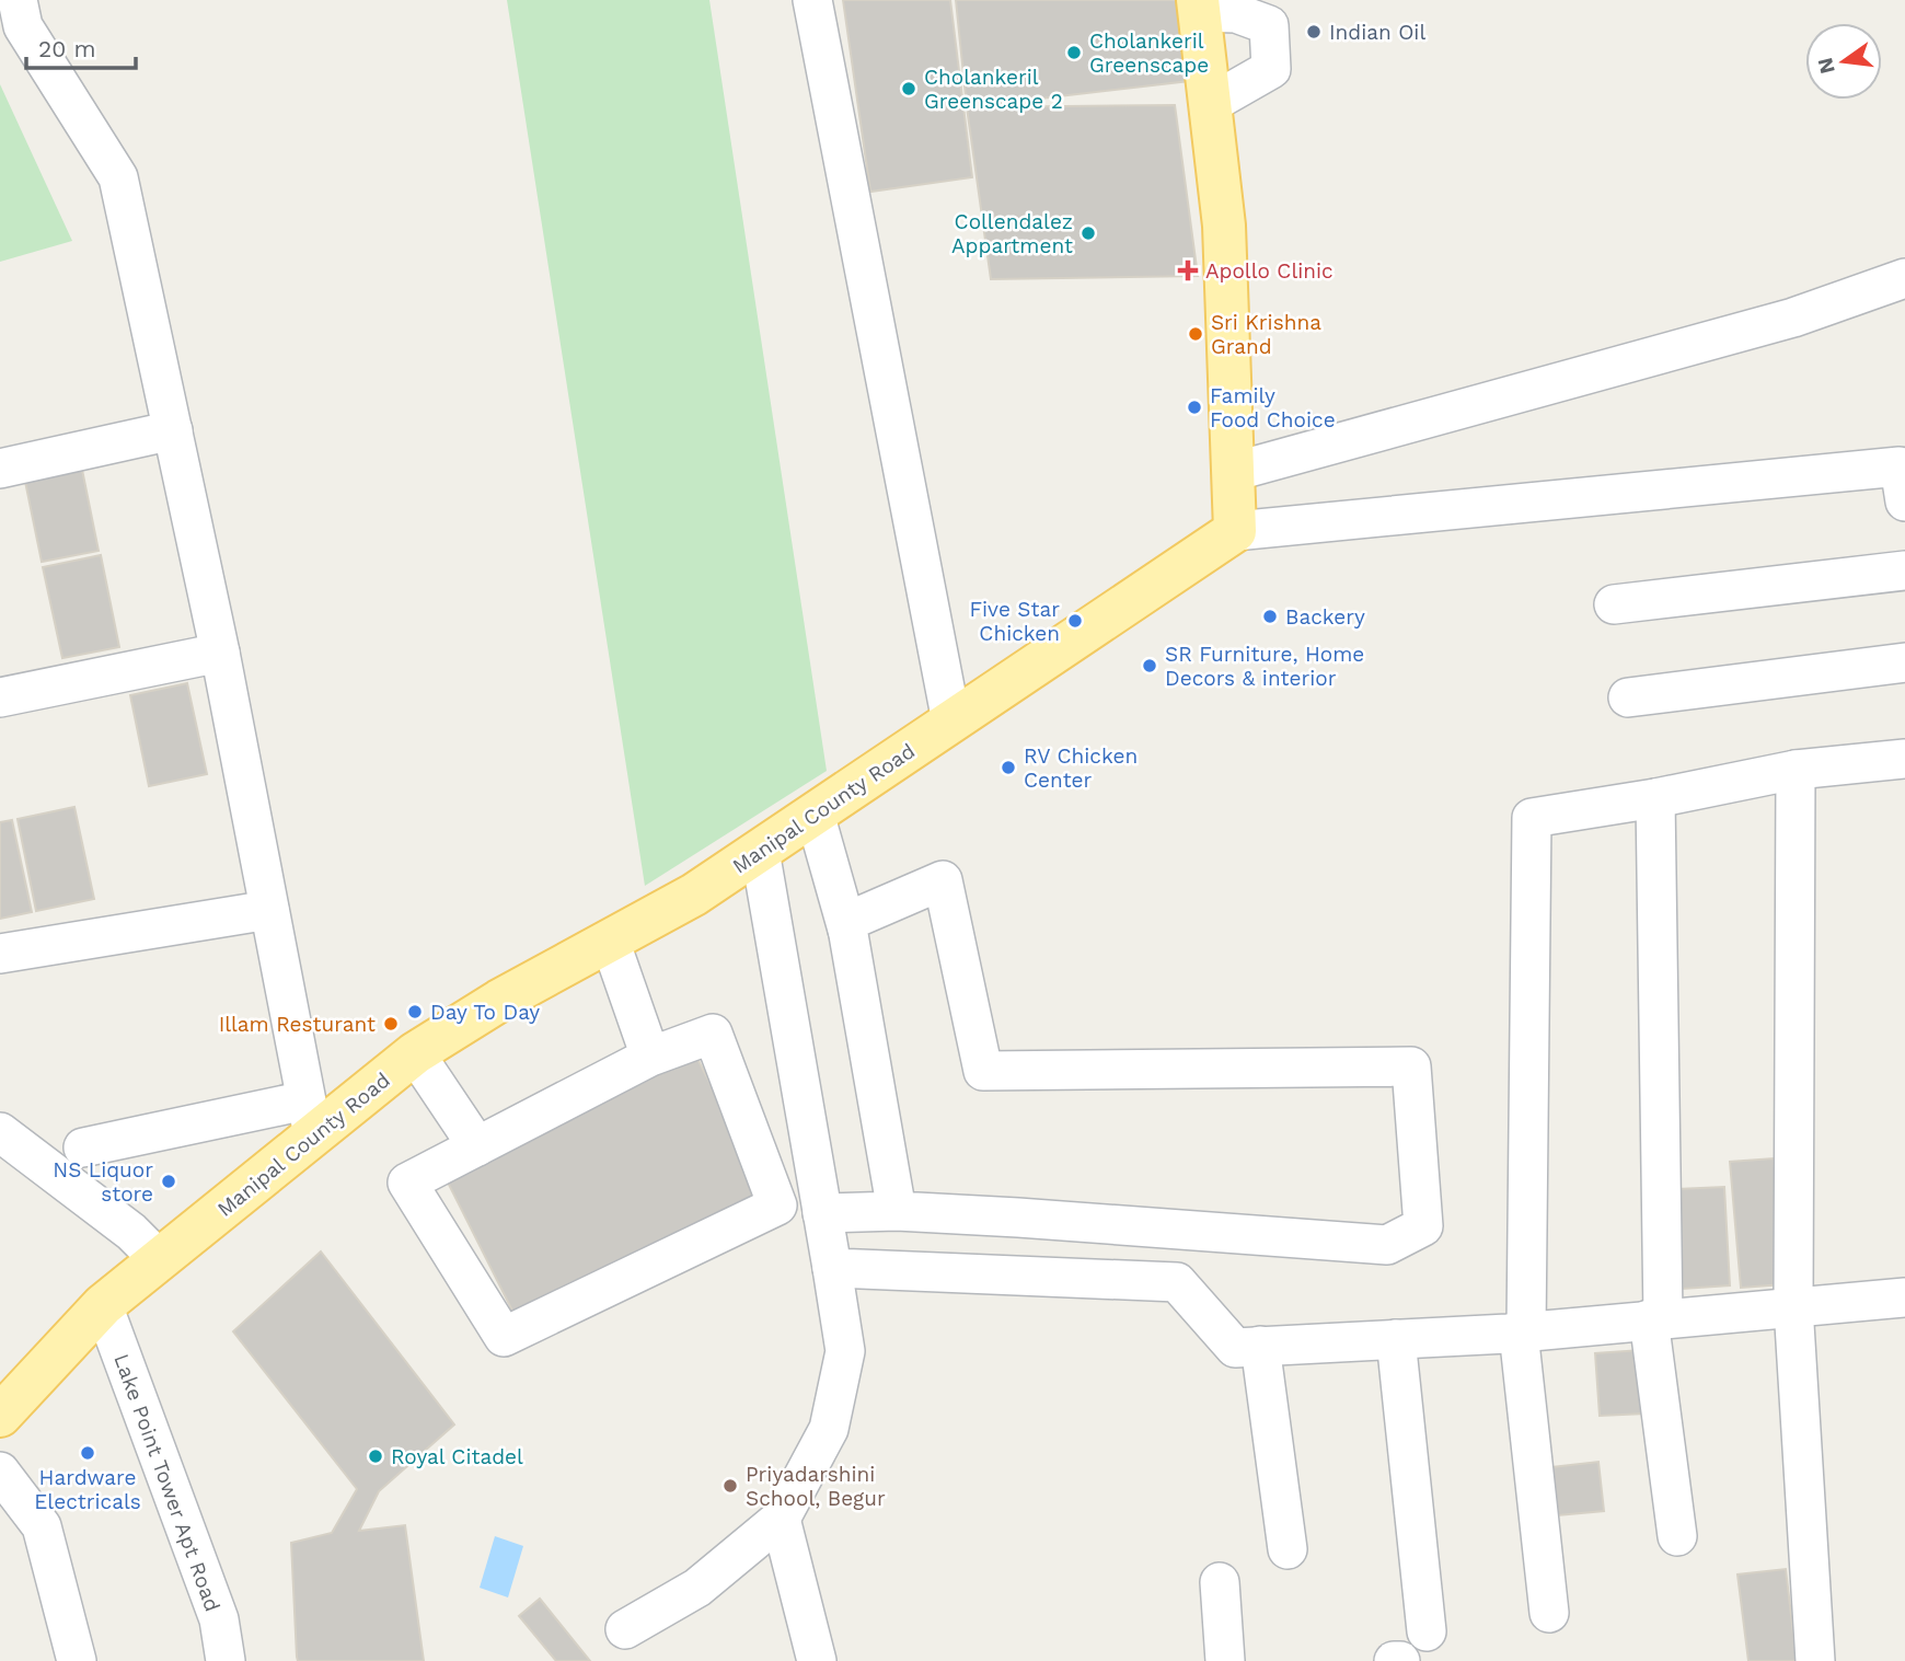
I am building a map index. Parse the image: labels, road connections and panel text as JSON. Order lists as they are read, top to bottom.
{
  "streets": {
    "main road": ["Manipal County Road"],
    "street": ["Lake Point Tower Apt Road"]
  },
  "crossings": [
    ["Manipal County Road", "Lake Point Tower Apt Road"]
  ],
  "places": {
    "other": [
      "Indian Oil",
      "Cholankeril Greenscape",
      "Cholankeril Greenscape 2",
      "Collendalez Appartment",
      "Sri Krishna Grand",
      "Family Food Choice",
      "Backery",
      "Five Star Chicken",
      "SR Furniture, Home Decors & interior",
      "RV Chicken Center",
      "Day To Day",
      "Illam Resturant",
      "NS Liquor store",
      "Hardware Electricals",
      "Royal Citadel",
      "Priyadarshini School, Begur"
    ],
    "health": ["Apollo Clinic"]
  },
  "scale_bar": "20 m",
  "north": "left"
}
